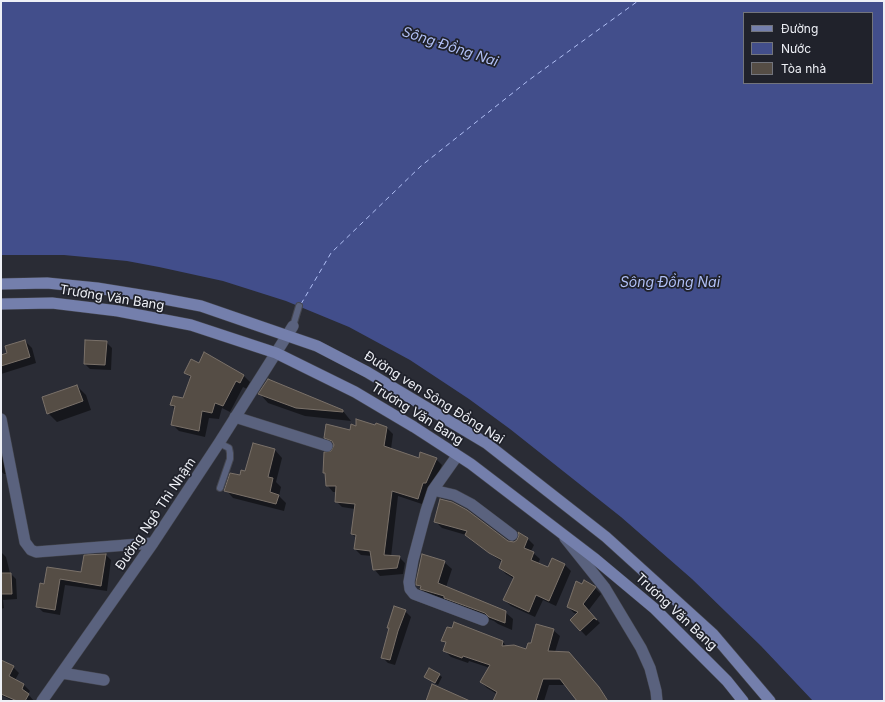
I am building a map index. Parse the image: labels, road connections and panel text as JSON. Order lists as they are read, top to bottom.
{
  "streets": {
    "main road": ["Trương Văn Bang", "Đường ven Sông Đồng Nai"],
    "street": ["Đường Ngô Thì Nhậm"]
  },
  "crossings": [
    ["Trương Văn Bang", "Đường Ngô Thì Nhậm"],
    ["Đường ven Sông Đồng Nai", "Đường Ngô Thì Nhậm"]
  ],
  "water": ["Sông Đồng Nai"],
  "legend": ["Đường", "Nước", "Tòa nhà"]
}
